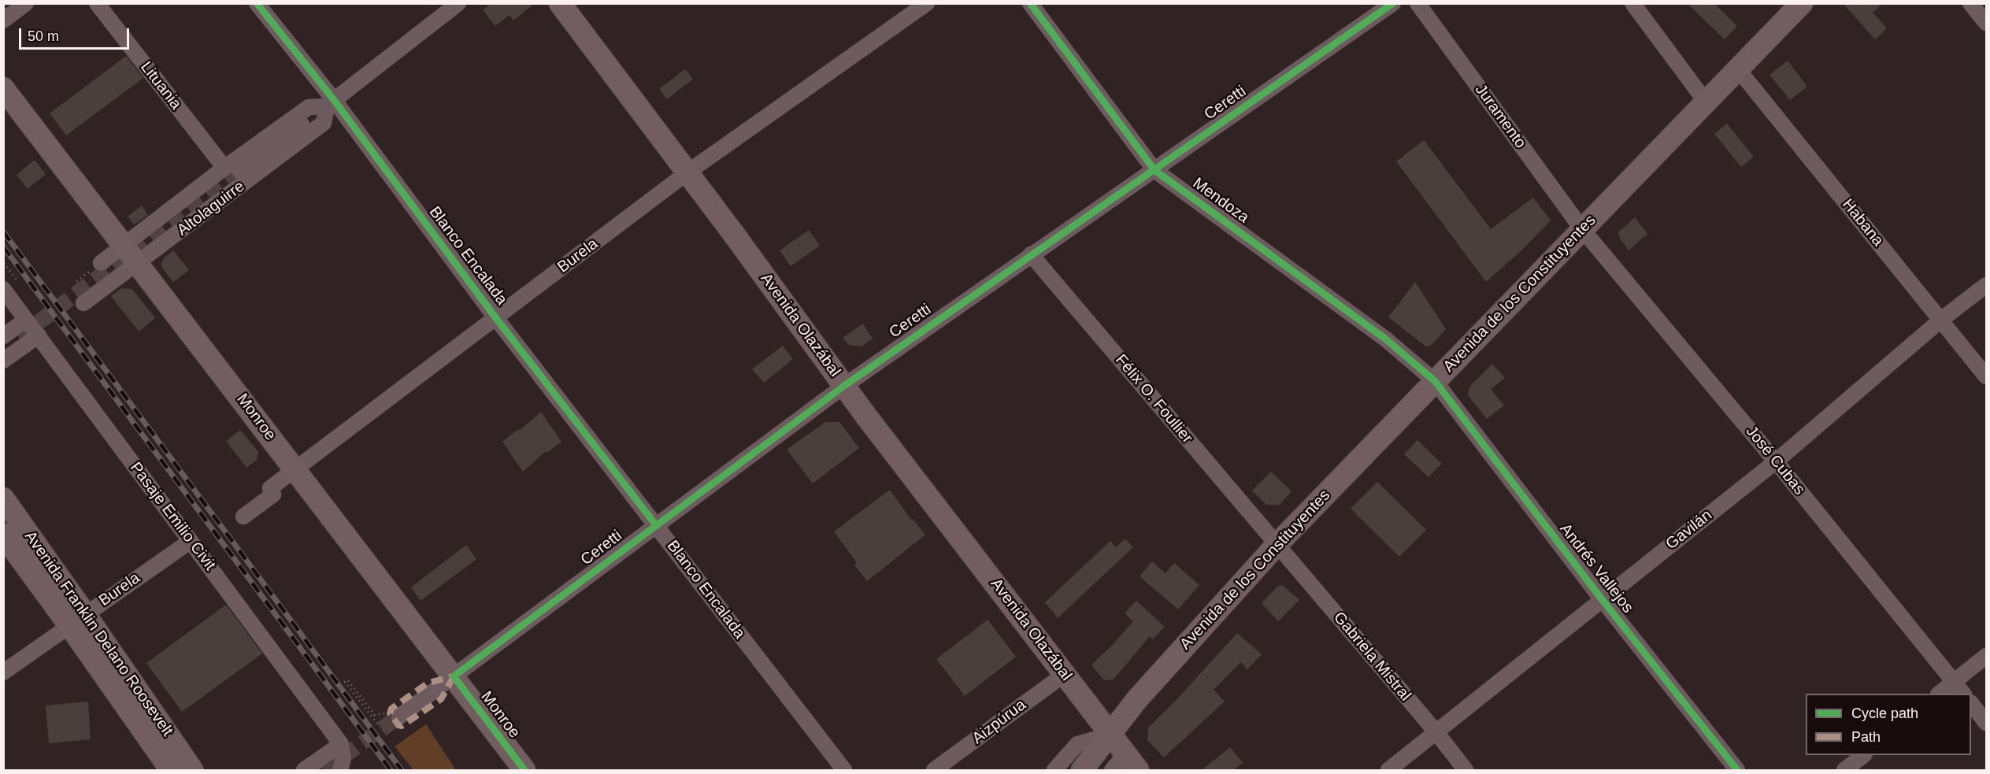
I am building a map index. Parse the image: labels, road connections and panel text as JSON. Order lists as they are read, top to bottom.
{
  "streets": {
    "main road": [
      "Avenida de los Constituyentes",
      "Avenida Olazábal",
      "Monroe",
      "Avenida Franklin Delano Roosevelt"
    ],
    "street": [
      "Lituania",
      "Ceretti",
      "Juramento",
      "Mendoza",
      "Altolaguirre",
      "Habana",
      "Blanco Encalada",
      "Burela",
      "Félix O. Foullier",
      "José Cubas",
      "Pasaje Emilio Civit",
      "Gavilán",
      "Andrés Vallejos",
      "Gabriela Mistral",
      "Aizpúrua"
    ]
  },
  "crossings": [
    ["Lituania", "Altolaguirre"],
    ["Ceretti", "Mendoza"],
    ["Ceretti", "Blanco Encalada"],
    ["Ceretti", "Avenida Olazábal"],
    ["Ceretti", "Félix O. Foullier"],
    ["Ceretti", "Monroe"],
    ["Juramento", "Avenida de los Constituyentes"],
    ["Juramento", "José Cubas"],
    ["Mendoza", "Avenida de los Constituyentes"],
    ["Mendoza", "Andrés Vallejos"],
    ["Altolaguirre", "Blanco Encalada"],
    ["Altolaguirre", "Monroe"],
    ["Habana", "Avenida de los Constituyentes"],
    ["Habana", "Gavilán"],
    ["Blanco Encalada", "Burela"],
    ["Burela", "Avenida Olazábal"],
    ["Burela", "Monroe"],
    ["Burela", "Pasaje Emilio Civit"],
    ["Burela", "Avenida Franklin Delano Roosevelt"],
    ["Avenida de los Constituyentes", "Avenida Olazábal"],
    ["Avenida de los Constituyentes", "Félix O. Foullier"],
    ["Avenida de los Constituyentes", "José Cubas"],
    ["Avenida de los Constituyentes", "Andrés Vallejos"],
    ["Avenida de los Constituyentes", "Gabriela Mistral"],
    ["Avenida Olazábal", "Aizpúrua"],
    ["Félix O. Foullier", "Gabriela Mistral"],
    ["José Cubas", "Gavilán"],
    ["Gavilán", "Andrés Vallejos"],
    ["Gavilán", "Gabriela Mistral"]
  ],
  "legend": ["Cycle path", "Path"],
  "scale_bar": "50 m"
}
